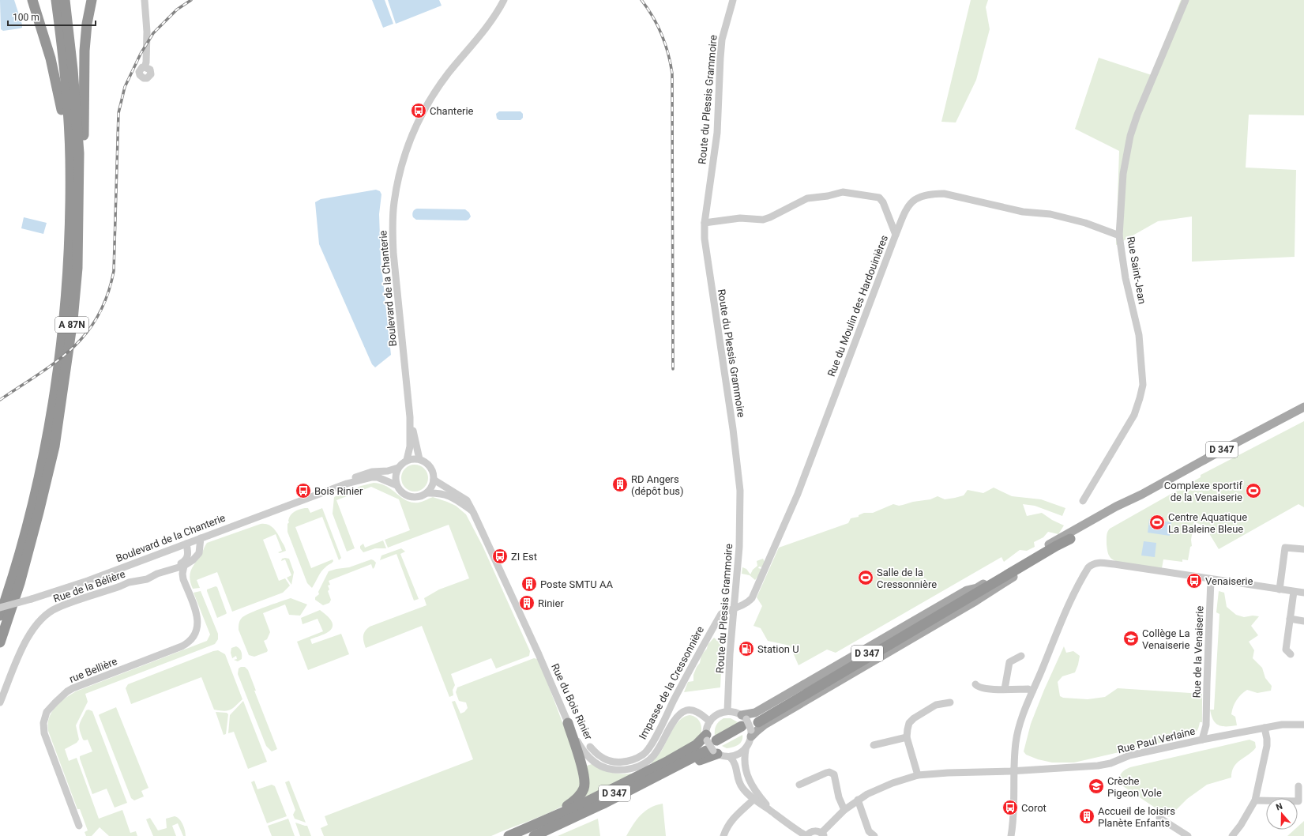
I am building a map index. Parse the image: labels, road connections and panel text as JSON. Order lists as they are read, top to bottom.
{
  "streets": {
    "highway": ["A 87N", "D 347"],
    "street": [
      "Route du Plessis Grammoire",
      "Rue Saint-Jean",
      "Boulevard de la Chanterie",
      "Rue du Moulin des Hardouinières",
      "Rue de la Bélière",
      "Rue de la Venaiserie",
      "rue Bellière",
      "Impasse de la Cressonnière",
      "Rue du Bois Rinier",
      "Rue Paul Verlaine"
    ]
  },
  "crossings": [
    ["Route du Plessis Grammoire", "Rue du Moulin des Hardouinières"],
    ["Route du Plessis Grammoire", "Impasse de la Cressonnière"],
    ["Rue Saint-Jean", "Rue du Moulin des Hardouinières"],
    ["Boulevard de la Chanterie", "Rue de la Bélière"],
    ["Boulevard de la Chanterie", "Rue du Bois Rinier"],
    ["Rue du Moulin des Hardouinières", "Impasse de la Cressonnière"],
    ["Rue de la Bélière", "rue Bellière"],
    ["Rue de la Venaiserie", "Rue Paul Verlaine"]
  ],
  "places": {
    "bus stop": [
      "Chanterie",
      "Bois Rinier",
      "ZI Est",
      "Venaiserie",
      "Corot"
    ],
    "building": [
      "RD Angers (dépôt bus)",
      "Poste SMTU AA",
      "Rinier",
      "Accueil de loisirs Planète Enfants"
    ],
    "sports": ["Complexe sportif de la Venaiserie", "Centre Aquatique La Baleine Bleue", "Salle de la Cressonnière"],
    "school or university": ["Collège La Venaiserie", "Crèche Pigeon Vole"],
    "fuel station": ["Station U"]
  },
  "scale_bar": "100 m",
  "north": "top"
}
